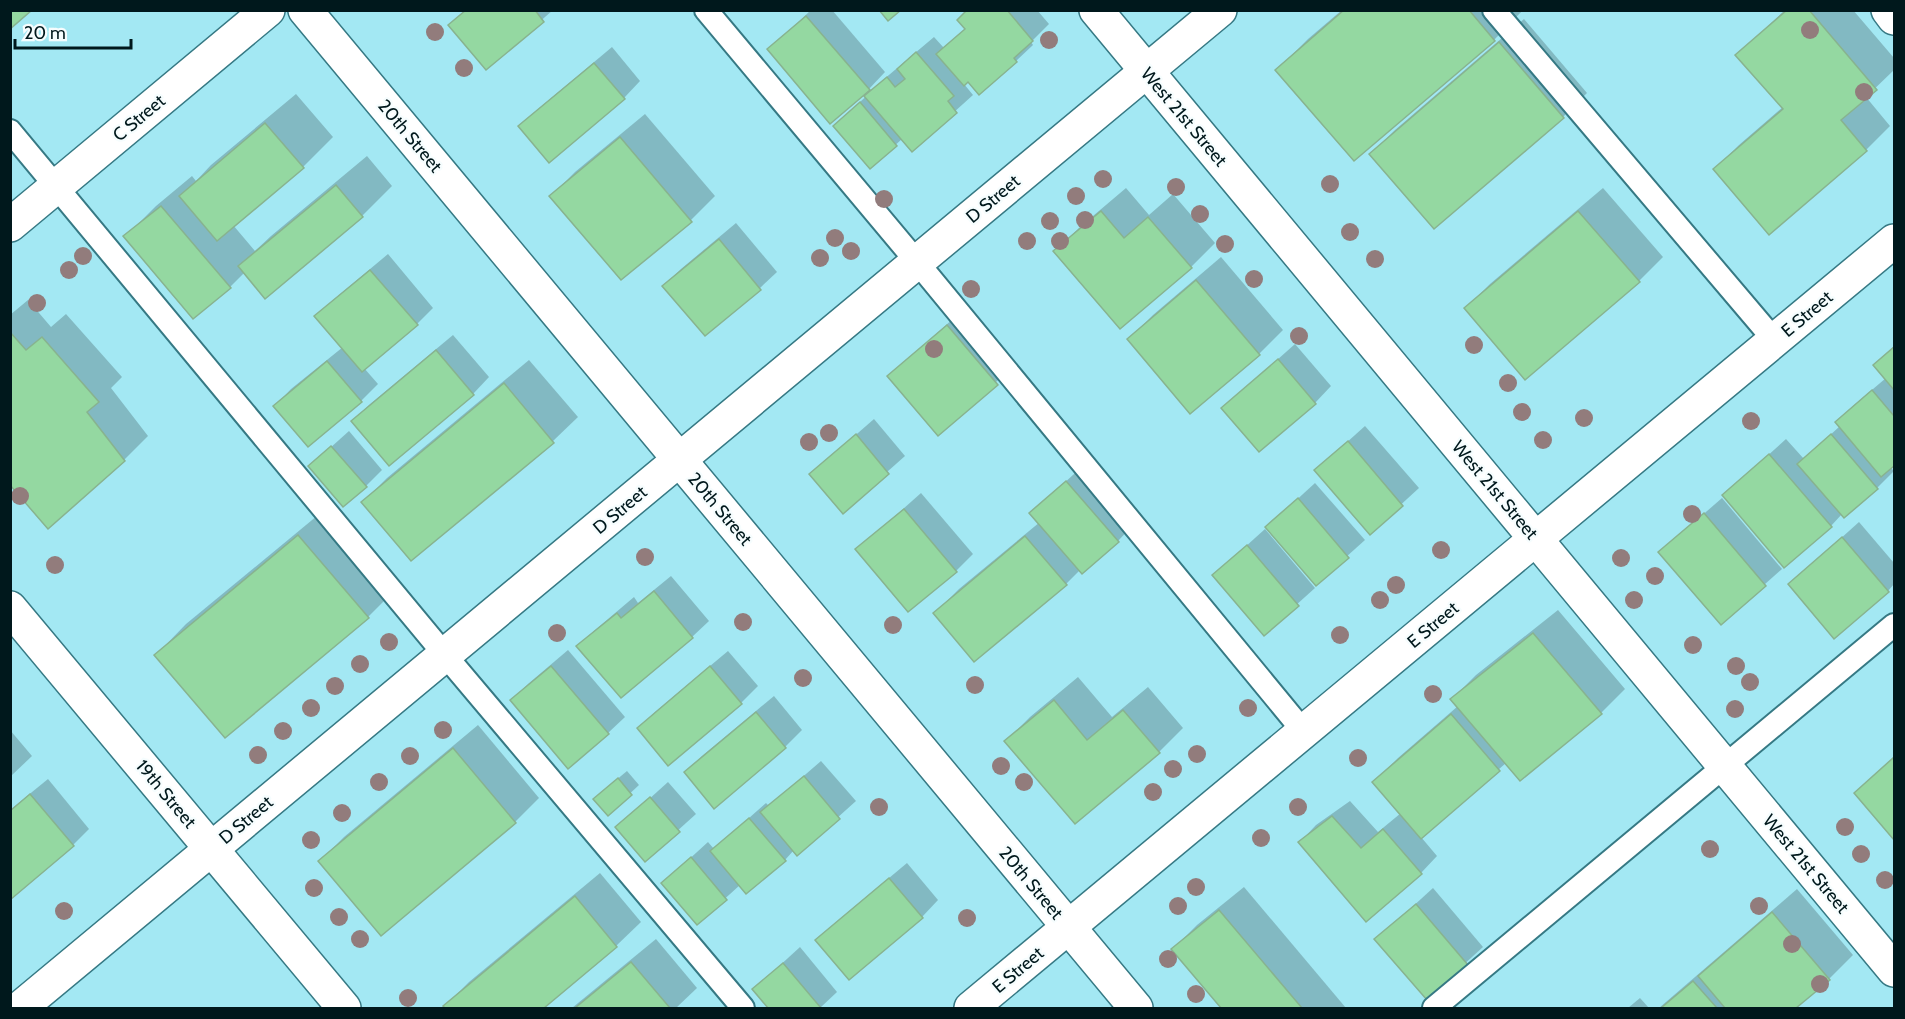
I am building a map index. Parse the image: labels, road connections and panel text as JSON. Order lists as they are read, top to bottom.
{
  "streets": {
    "street": [
      "West 21st Street",
      "C Street",
      "20th Street",
      "D Street",
      "E Street",
      "19th Street"
    ]
  },
  "crossings": [
    ["West 21st Street", "D Street"],
    ["West 21st Street", "E Street"],
    ["20th Street", "D Street"],
    ["20th Street", "E Street"],
    ["D Street", "19th Street"]
  ],
  "scale_bar": "20 m"
}
